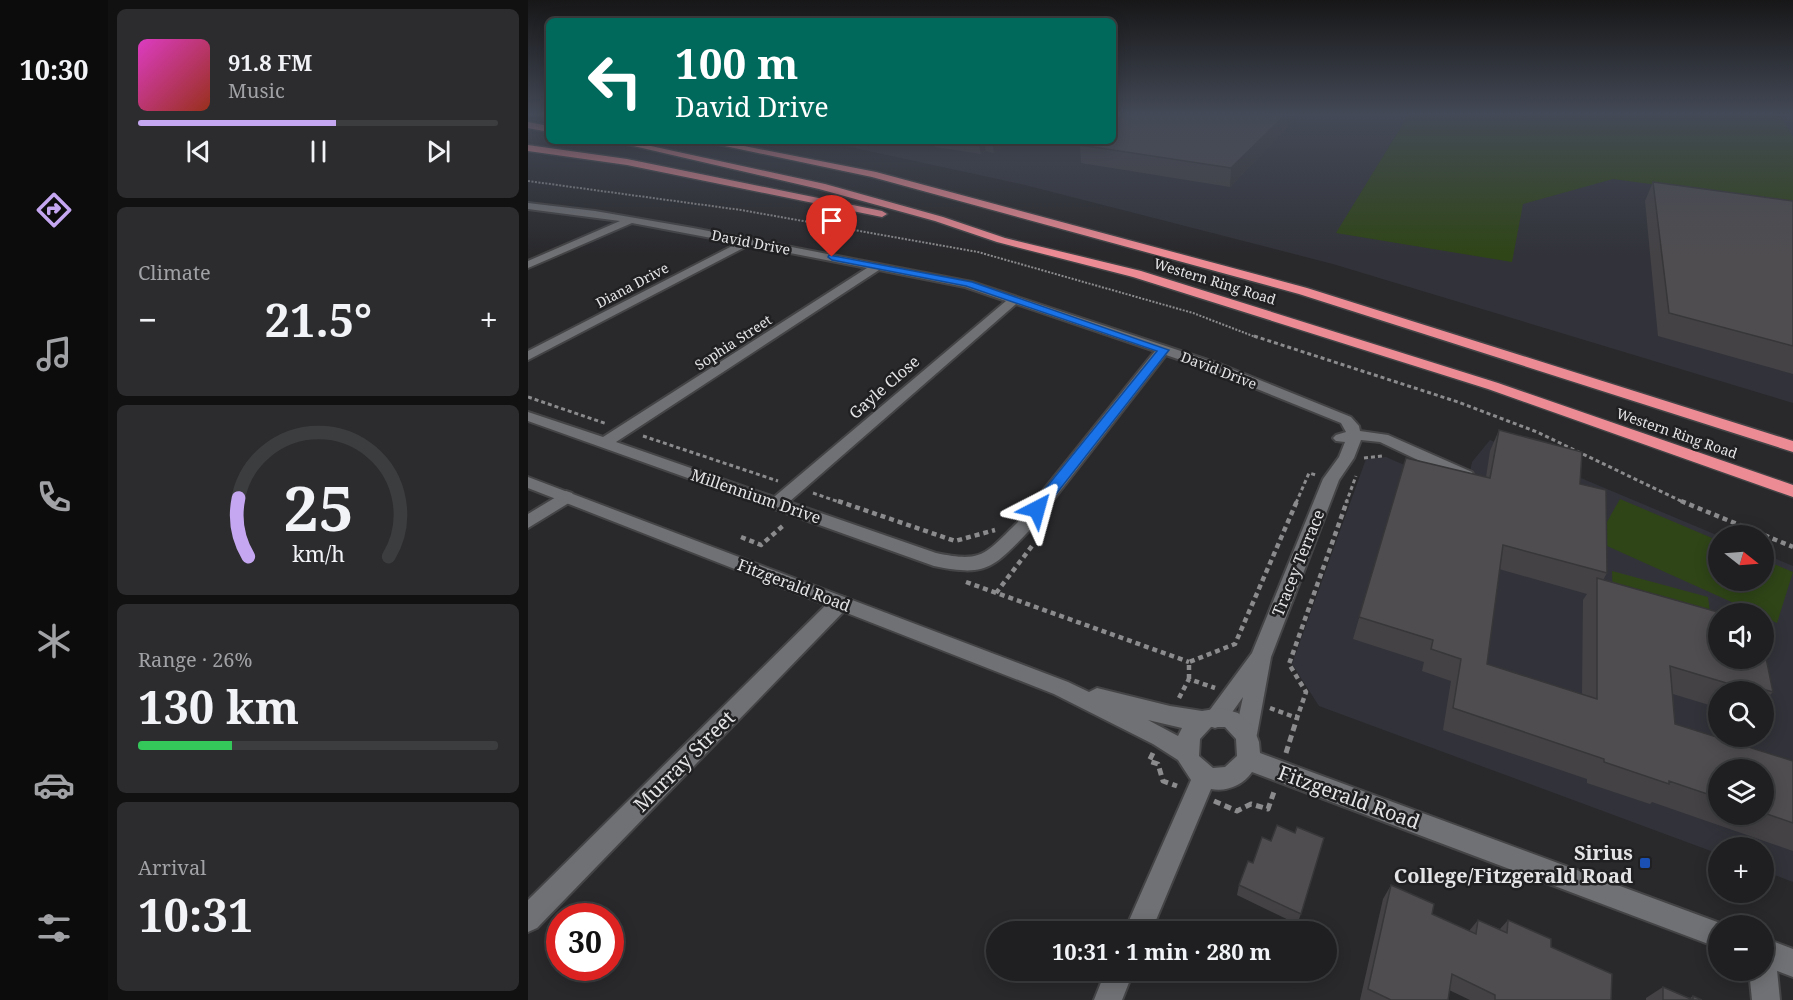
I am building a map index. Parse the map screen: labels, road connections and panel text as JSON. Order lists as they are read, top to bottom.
{
  "streets": {
    "highway": ["Western Ring Road"],
    "street": [
      "David Drive",
      "Diana Drive",
      "Sophia Street",
      "Gayle Close",
      "Millennium Drive",
      "Tracey Terrace",
      "Fitzgerald Road",
      "Murray Street"
    ]
  },
  "crossings": [
    ["David Drive", "Diana Drive"],
    ["David Drive", "Sophia Street"],
    ["David Drive", "Gayle Close"],
    ["David Drive", "Millennium Drive"],
    ["David Drive", "Tracey Terrace"],
    ["Sophia Street", "Millennium Drive"],
    ["Gayle Close", "Millennium Drive"],
    ["Tracey Terrace", "Fitzgerald Road"],
    ["Fitzgerald Road", "Murray Street"]
  ],
  "places": {
    "transit": ["Sirius College/Fitzgerald Road"]
  },
  "north": "right",
  "page": {
    "tabs": "10:30",
    "turn": ["100 m", "David Drive"],
    "song": ["91.8 FM", "Music"],
    "tile": [
      "Climate",
      ["Range · 26%", "130 km"],
      ["Arrival", "10:31"]
    ],
    "heat": ["−", "21.5°", "+"],
    "map_buttons": ["+", "−"],
    "limit": "30",
    "trip": "10:31 · 1 min · 280 m",
    "gauge": ["25", "km/h"]
  }
}
